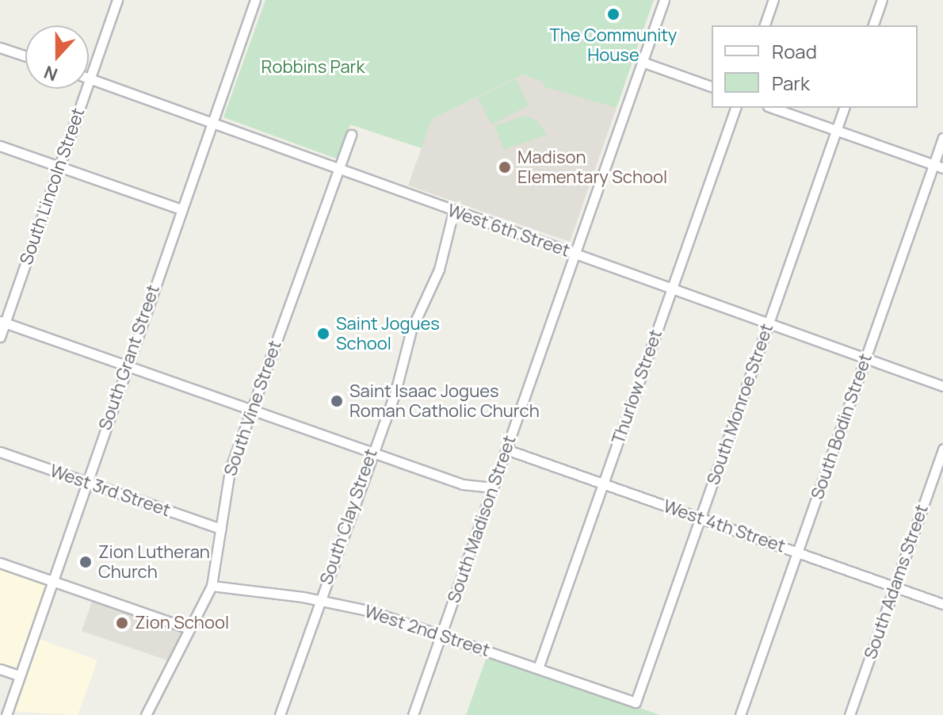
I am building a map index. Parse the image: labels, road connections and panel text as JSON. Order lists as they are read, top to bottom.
{
  "streets": {
    "street": [
      "South Lincoln Street",
      "West 6th Street",
      "South Grant Street",
      "Thurlow Street",
      "South Monroe Street",
      "South Vine Street",
      "South Bodin Street",
      "West 3rd Street",
      "South Clay Street",
      "South Madison Street",
      "West 4th Street",
      "South Adams Street",
      "West 2nd Street"
    ]
  },
  "crossings": [
    ["South Lincoln Street", "West 6th Street"],
    ["West 6th Street", "South Grant Street"],
    ["West 6th Street", "Thurlow Street"],
    ["West 6th Street", "South Monroe Street"],
    ["West 6th Street", "South Vine Street"],
    ["West 6th Street", "South Bodin Street"],
    ["West 6th Street", "South Clay Street"],
    ["West 6th Street", "South Madison Street"],
    ["South Grant Street", "West 3rd Street"],
    ["Thurlow Street", "West 4th Street"],
    ["Thurlow Street", "West 2nd Street"],
    ["South Monroe Street", "West 4th Street"],
    ["South Monroe Street", "West 2nd Street"],
    ["South Vine Street", "West 3rd Street"],
    ["South Vine Street", "West 2nd Street"],
    ["South Bodin Street", "West 4th Street"],
    ["South Clay Street", "West 2nd Street"],
    ["South Madison Street", "West 4th Street"],
    ["South Madison Street", "West 2nd Street"],
    ["West 4th Street", "South Adams Street"]
  ],
  "parks": ["Robbins Park"],
  "places": [
    "The Community House",
    "Madison Elementary School",
    "Saint Jogues School",
    "Saint Isaac Jogues Roman Catholic Church",
    "Zion Lutheran Church",
    "Zion School"
  ],
  "legend": ["Road", "Park"],
  "north": "bottom"
}
